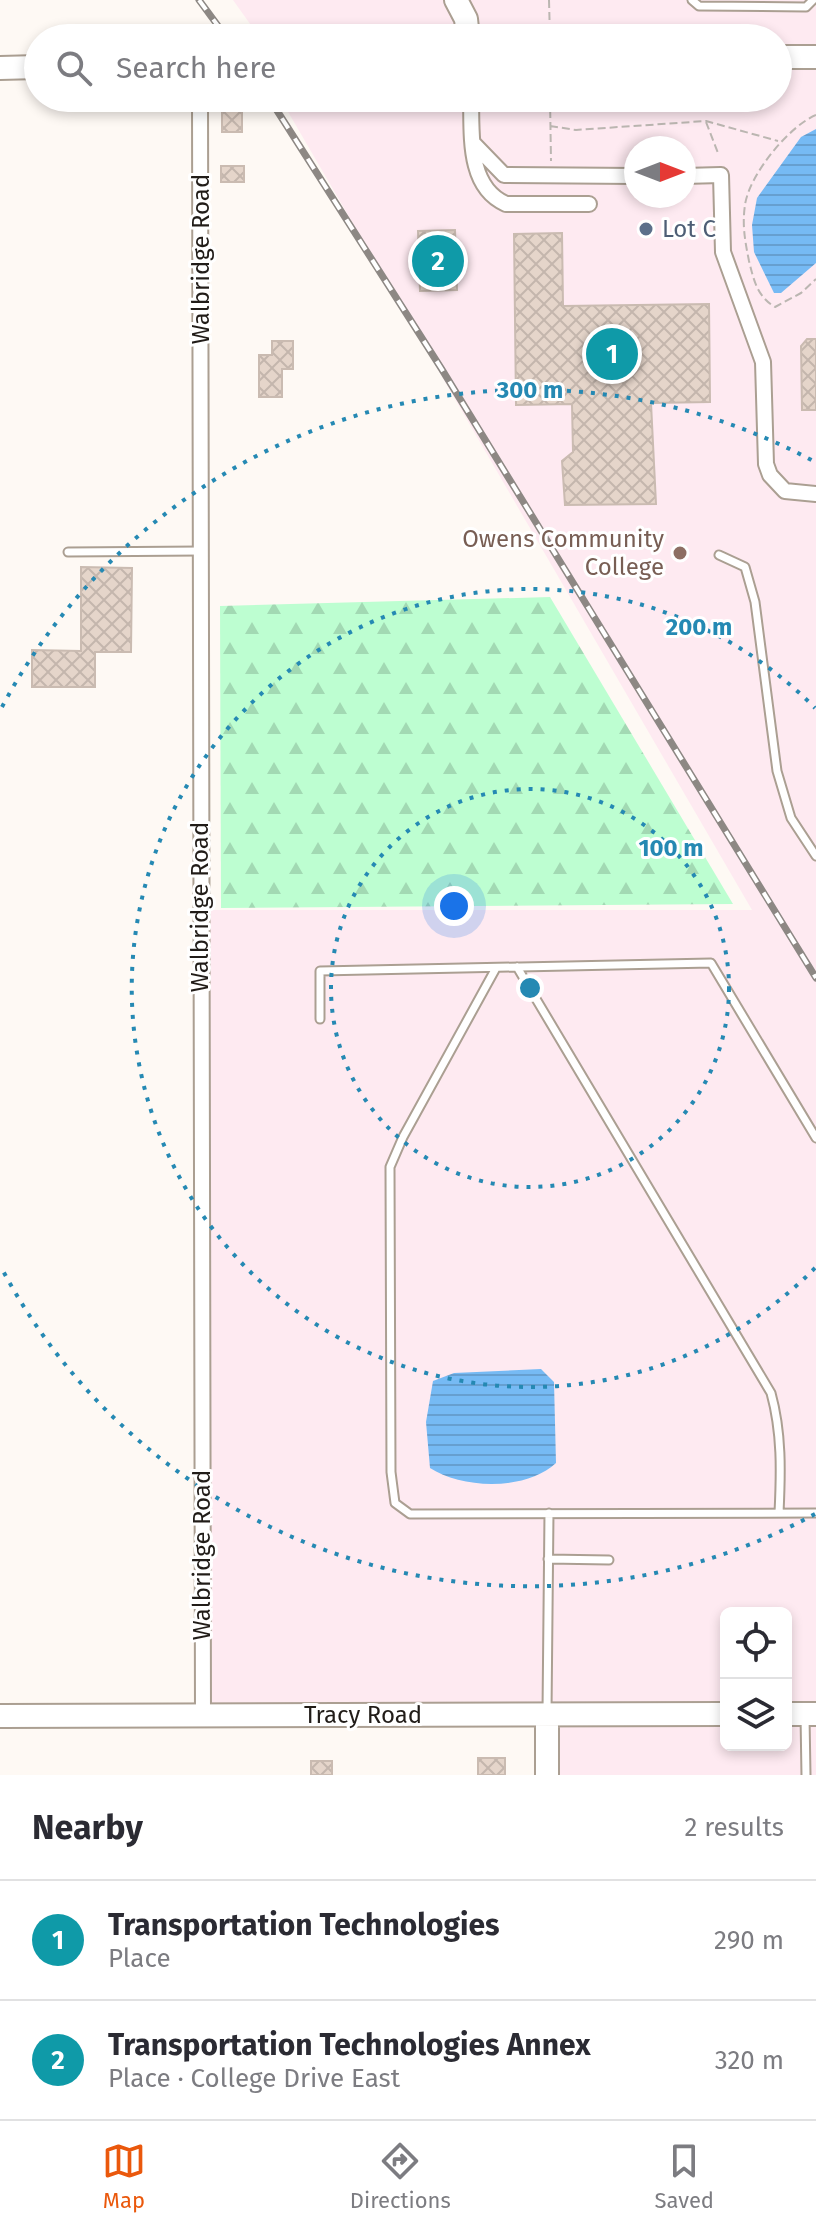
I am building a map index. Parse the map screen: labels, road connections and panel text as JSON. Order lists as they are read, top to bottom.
{
  "streets": {
    "street": ["Walbridge Road", "Tracy Road"]
  },
  "crossings": [
    ["Walbridge Road", "Tracy Road"]
  ],
  "places": ["Lot C", "Owens Community College"],
  "north": "right",
  "page": {
    "search": "Search here",
    "pins": ["2", "1"],
    "heading": ["Nearby", "2 results"],
    "list": [
      {
        "mark": "1",
        "name": "Transportation Technologies",
        "note": "Place",
        "value": "290 m"
      },
      {
        "mark": "2",
        "name": "Transportation Technologies Annex",
        "note": "Place · College Drive East",
        "value": "320 m"
      }
    ],
    "nav": ["Map", "Directions", "Saved"]
  },
  "rings": ["300 m", "200 m", "100 m"]
}
